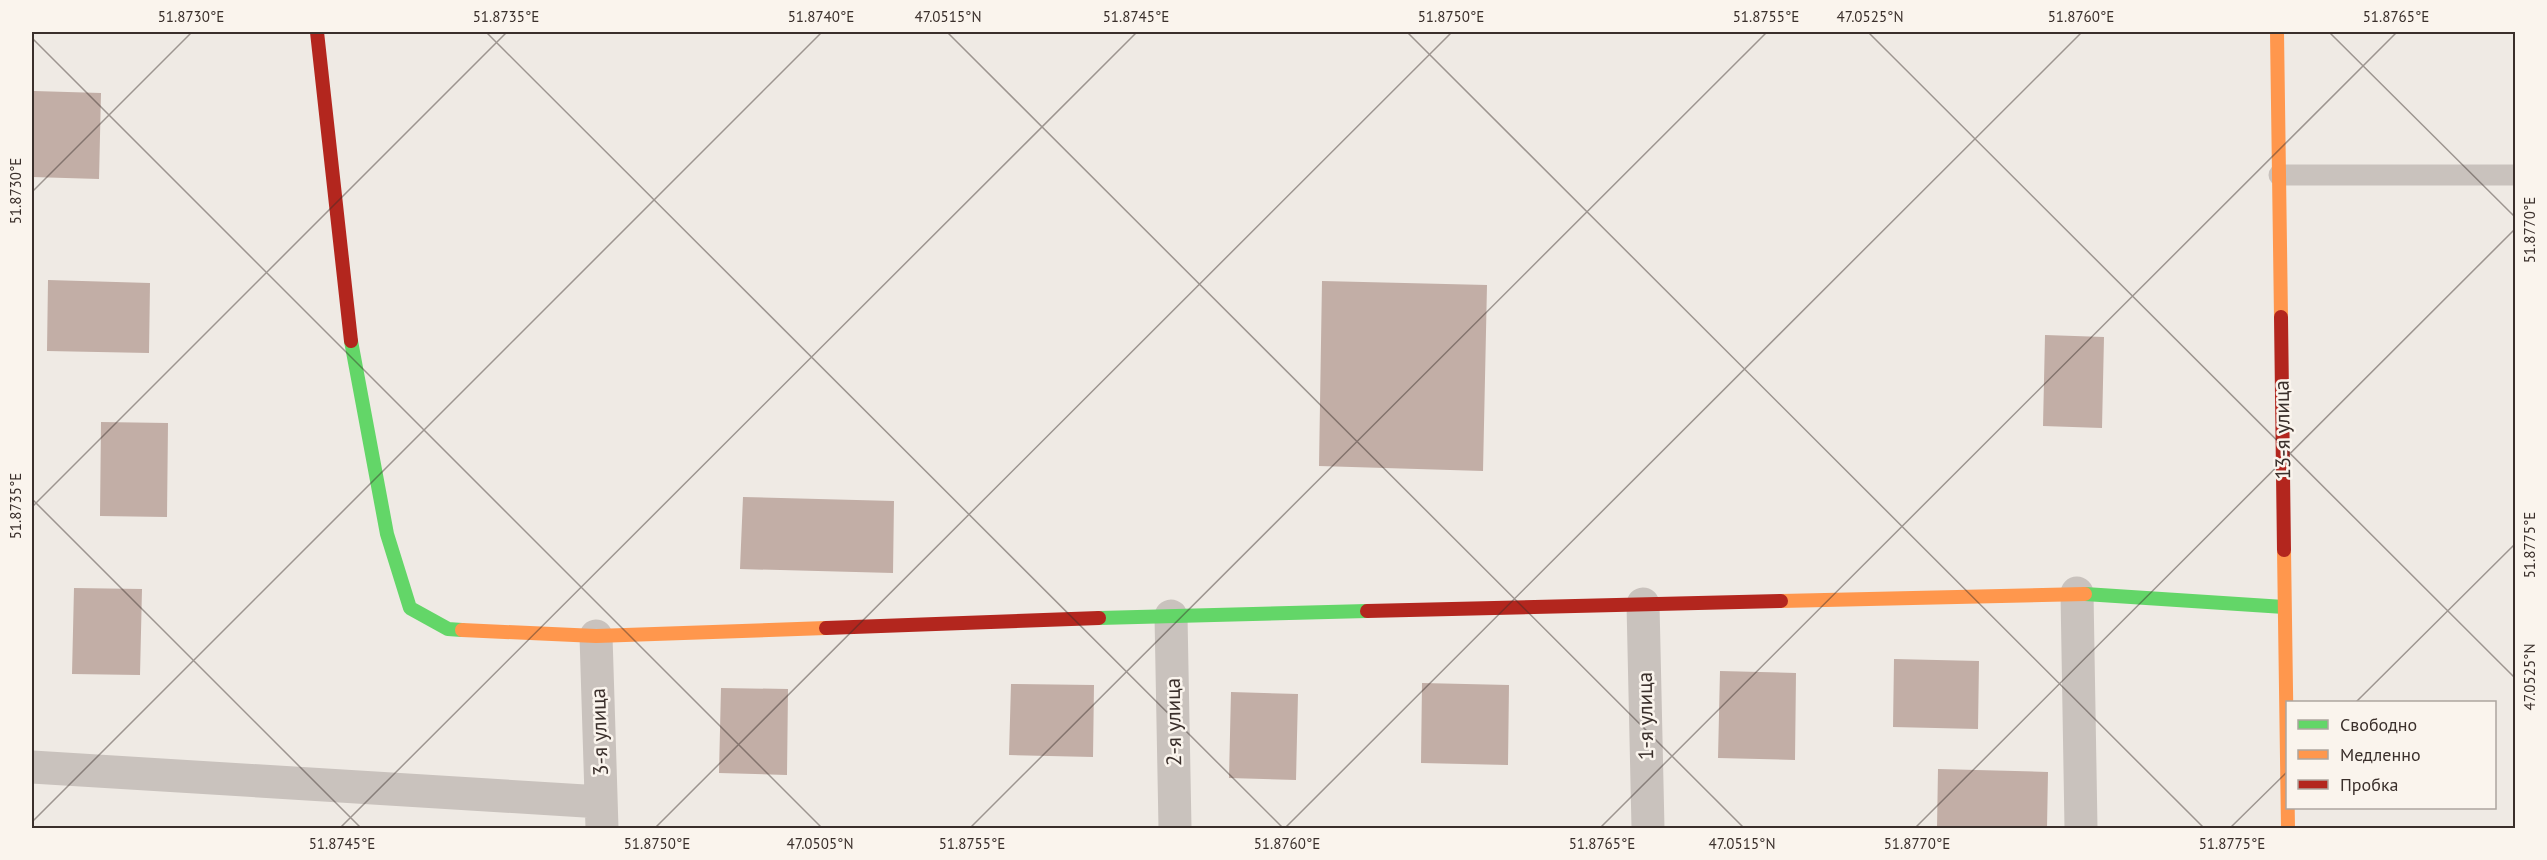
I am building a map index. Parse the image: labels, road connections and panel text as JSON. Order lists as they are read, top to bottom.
{
  "streets": {
    "street": [
      "13-я улица",
      "1-я улица",
      "2-я улица",
      "3-я улица"
    ]
  },
  "legend": ["Свободно", "Медленно", "Пробка"],
  "coordinates": [
    "51.8730°E",
    "51.8735°E",
    "51.8740°E",
    "47.0515°N",
    "51.8745°E",
    "51.8750°E",
    "51.8755°E",
    "47.0525°N",
    "51.8760°E",
    "51.8765°E",
    "51.8770°E",
    "51.8775°E",
    "47.0505°N"
  ]
}
